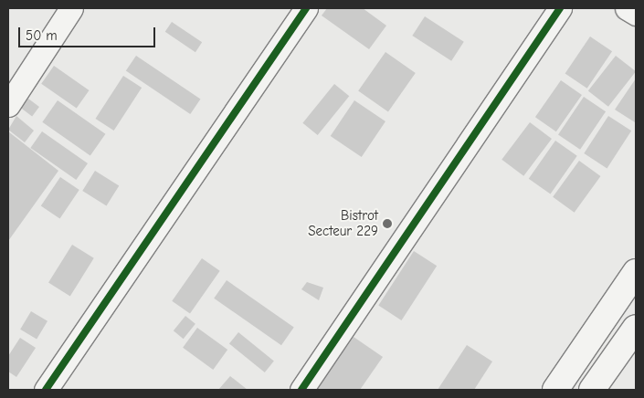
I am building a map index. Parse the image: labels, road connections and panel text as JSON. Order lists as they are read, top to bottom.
{
  "places": ["Bistrot Secteur 229"],
  "scale_bar": "50 m"
}
